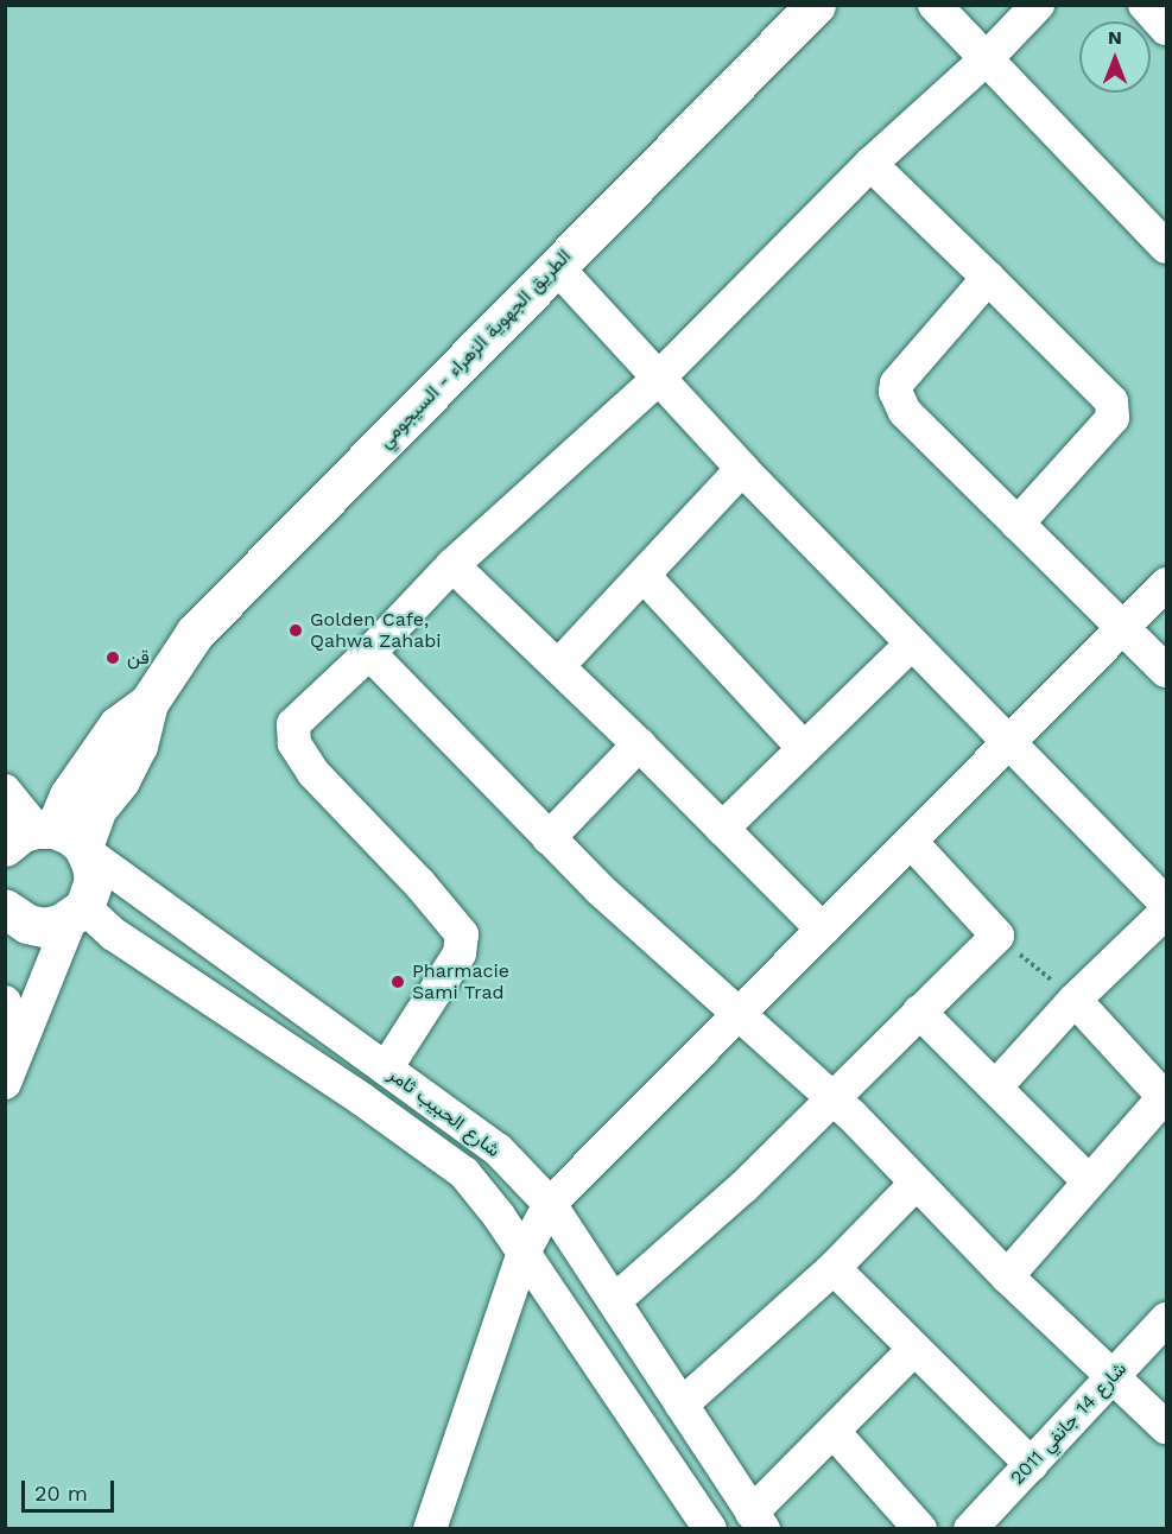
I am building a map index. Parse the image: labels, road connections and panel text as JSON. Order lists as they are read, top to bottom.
{
  "streets": {
    "main road": ["الطريق الجهوية الزهراء - السيجومي"],
    "street": ["شارع الحبيب ثامر", "شارع 14 جانفي 2011"]
  },
  "crossings": [
    ["الطريق الجهوية الزهراء - السيجومي", "شارع الحبيب ثامر"]
  ],
  "places": ["Golden Cafe, Qahwa Zahabi", "قن", "Pharmacie Sami Trad"],
  "scale_bar": "20 m",
  "north": "top"
}
